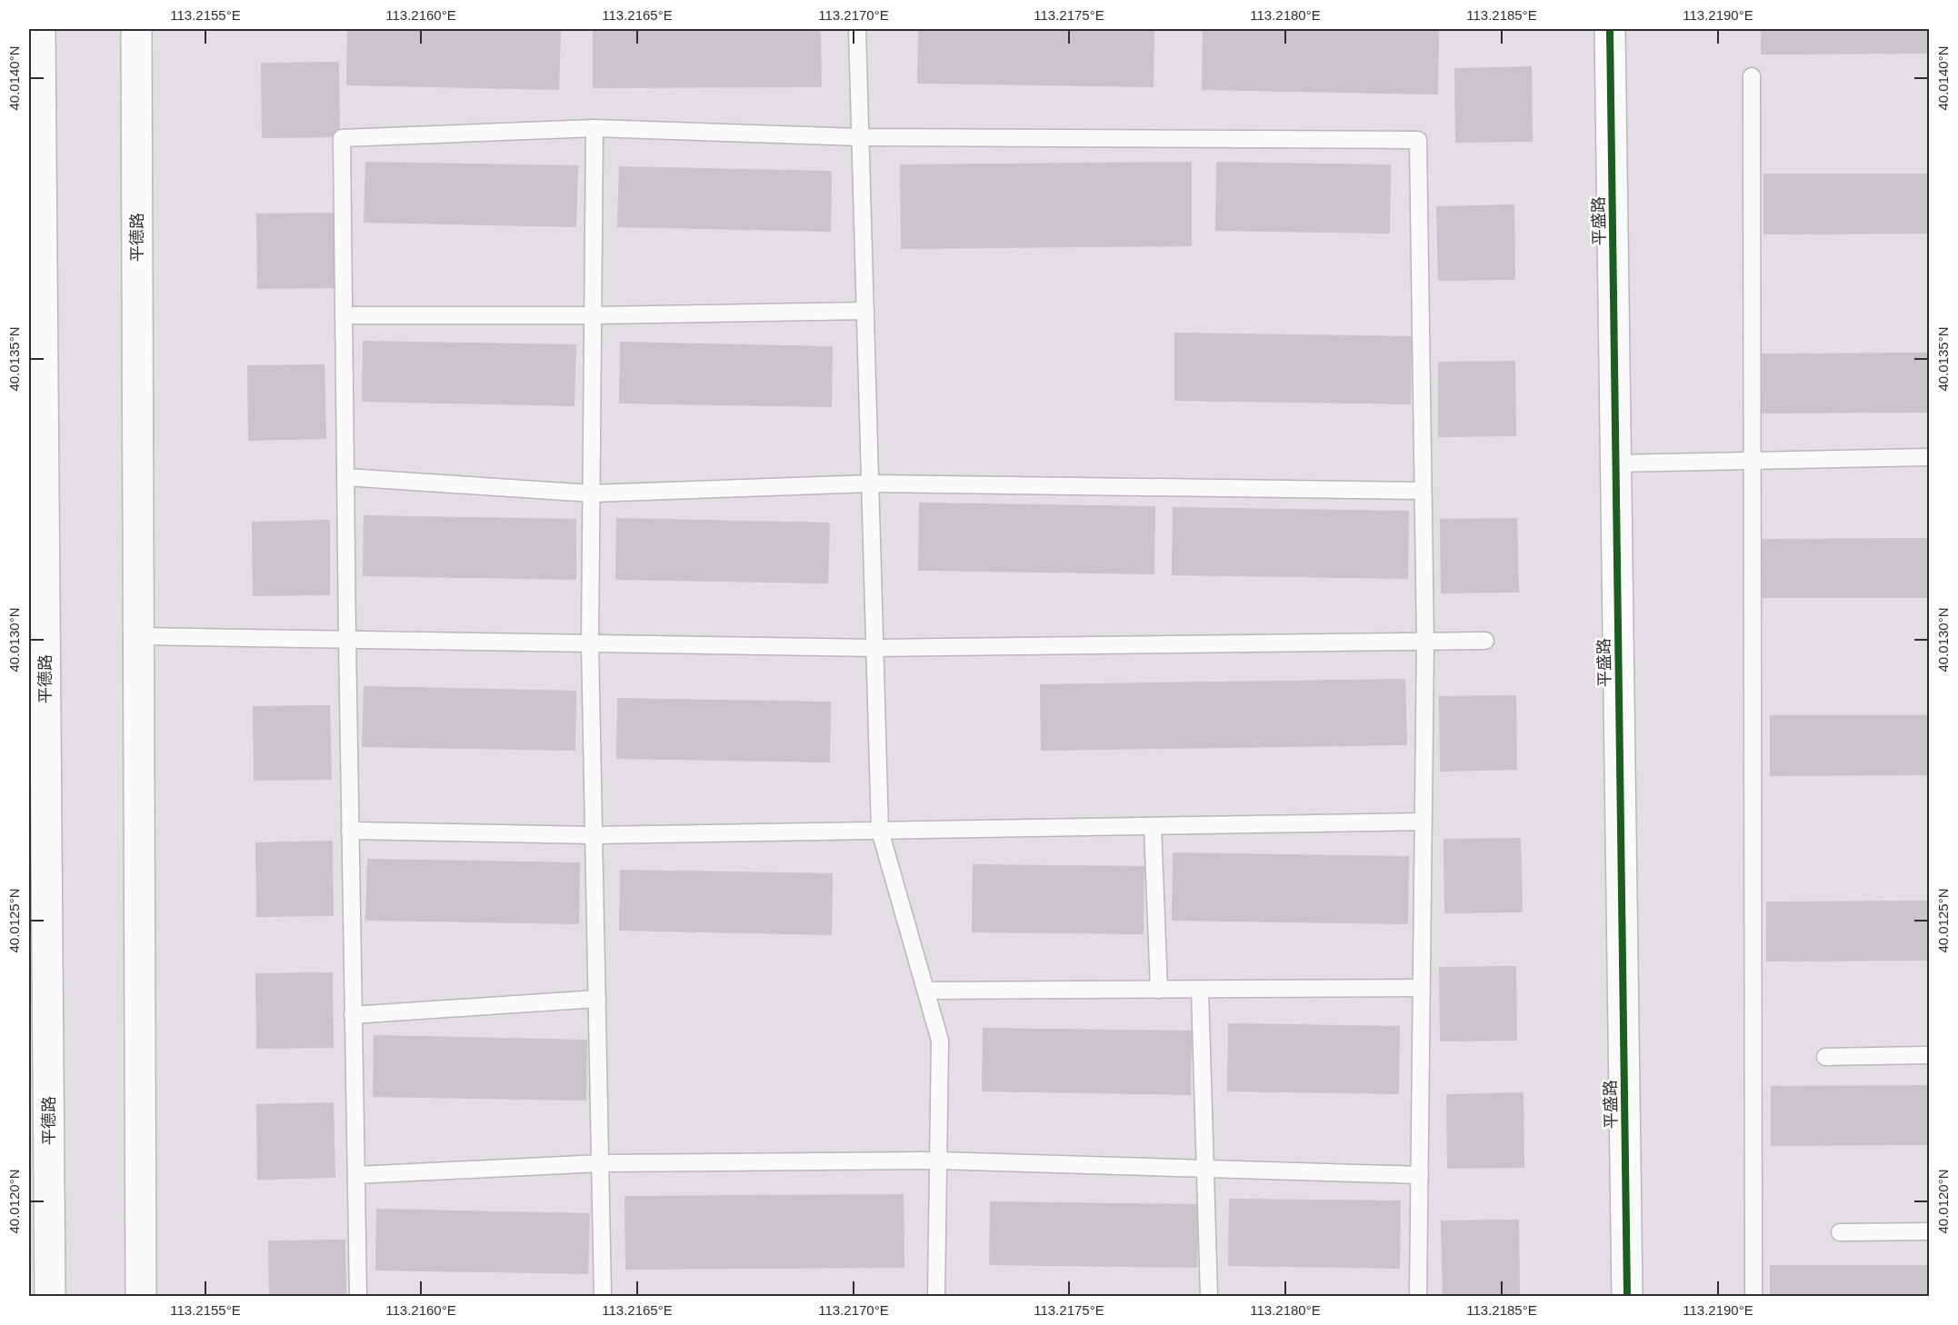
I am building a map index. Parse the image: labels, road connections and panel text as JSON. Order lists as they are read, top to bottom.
{
  "streets": {
    "main road": ["平盛路", "平德路"]
  },
  "coordinates": [
    "113.2155°E",
    "113.2160°E",
    "113.2165°E",
    "113.2170°E",
    "113.2175°E",
    "113.2180°E",
    "113.2185°E",
    "113.2190°E",
    "40.0140°N",
    "40.0135°N",
    "40.0130°N",
    "40.0125°N",
    "40.0120°N"
  ]
}
